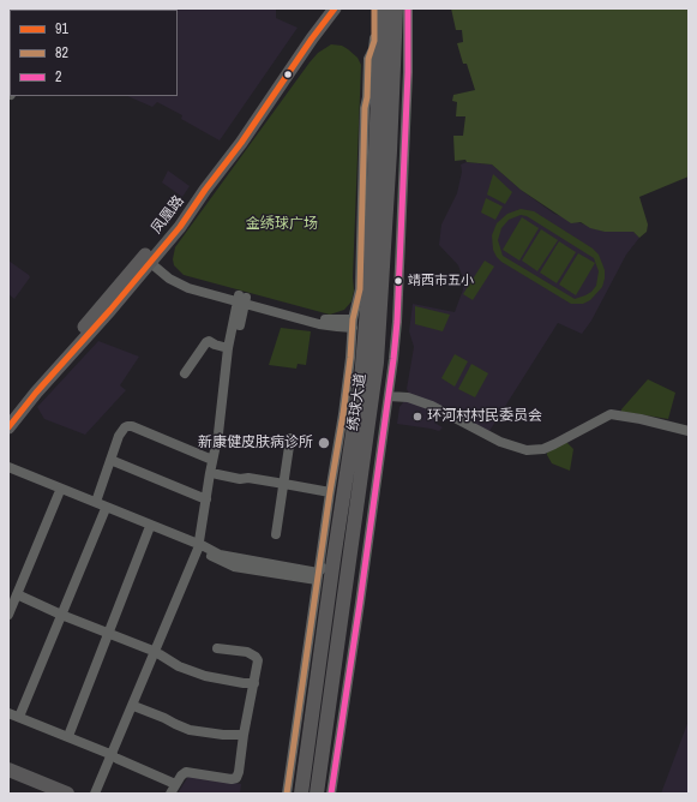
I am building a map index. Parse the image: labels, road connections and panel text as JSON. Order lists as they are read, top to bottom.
{
  "streets": {
    "main road": ["凤凰路", "绣球大道"]
  },
  "parks": ["金绣球广场"],
  "places": ["靖西市五小", "环河村村民委员会", "新康健皮肤病诊所"],
  "lines": ["transit line 91", "transit line 82", "transit line 2"],
  "legend": ["91", "82", "2"]
}
